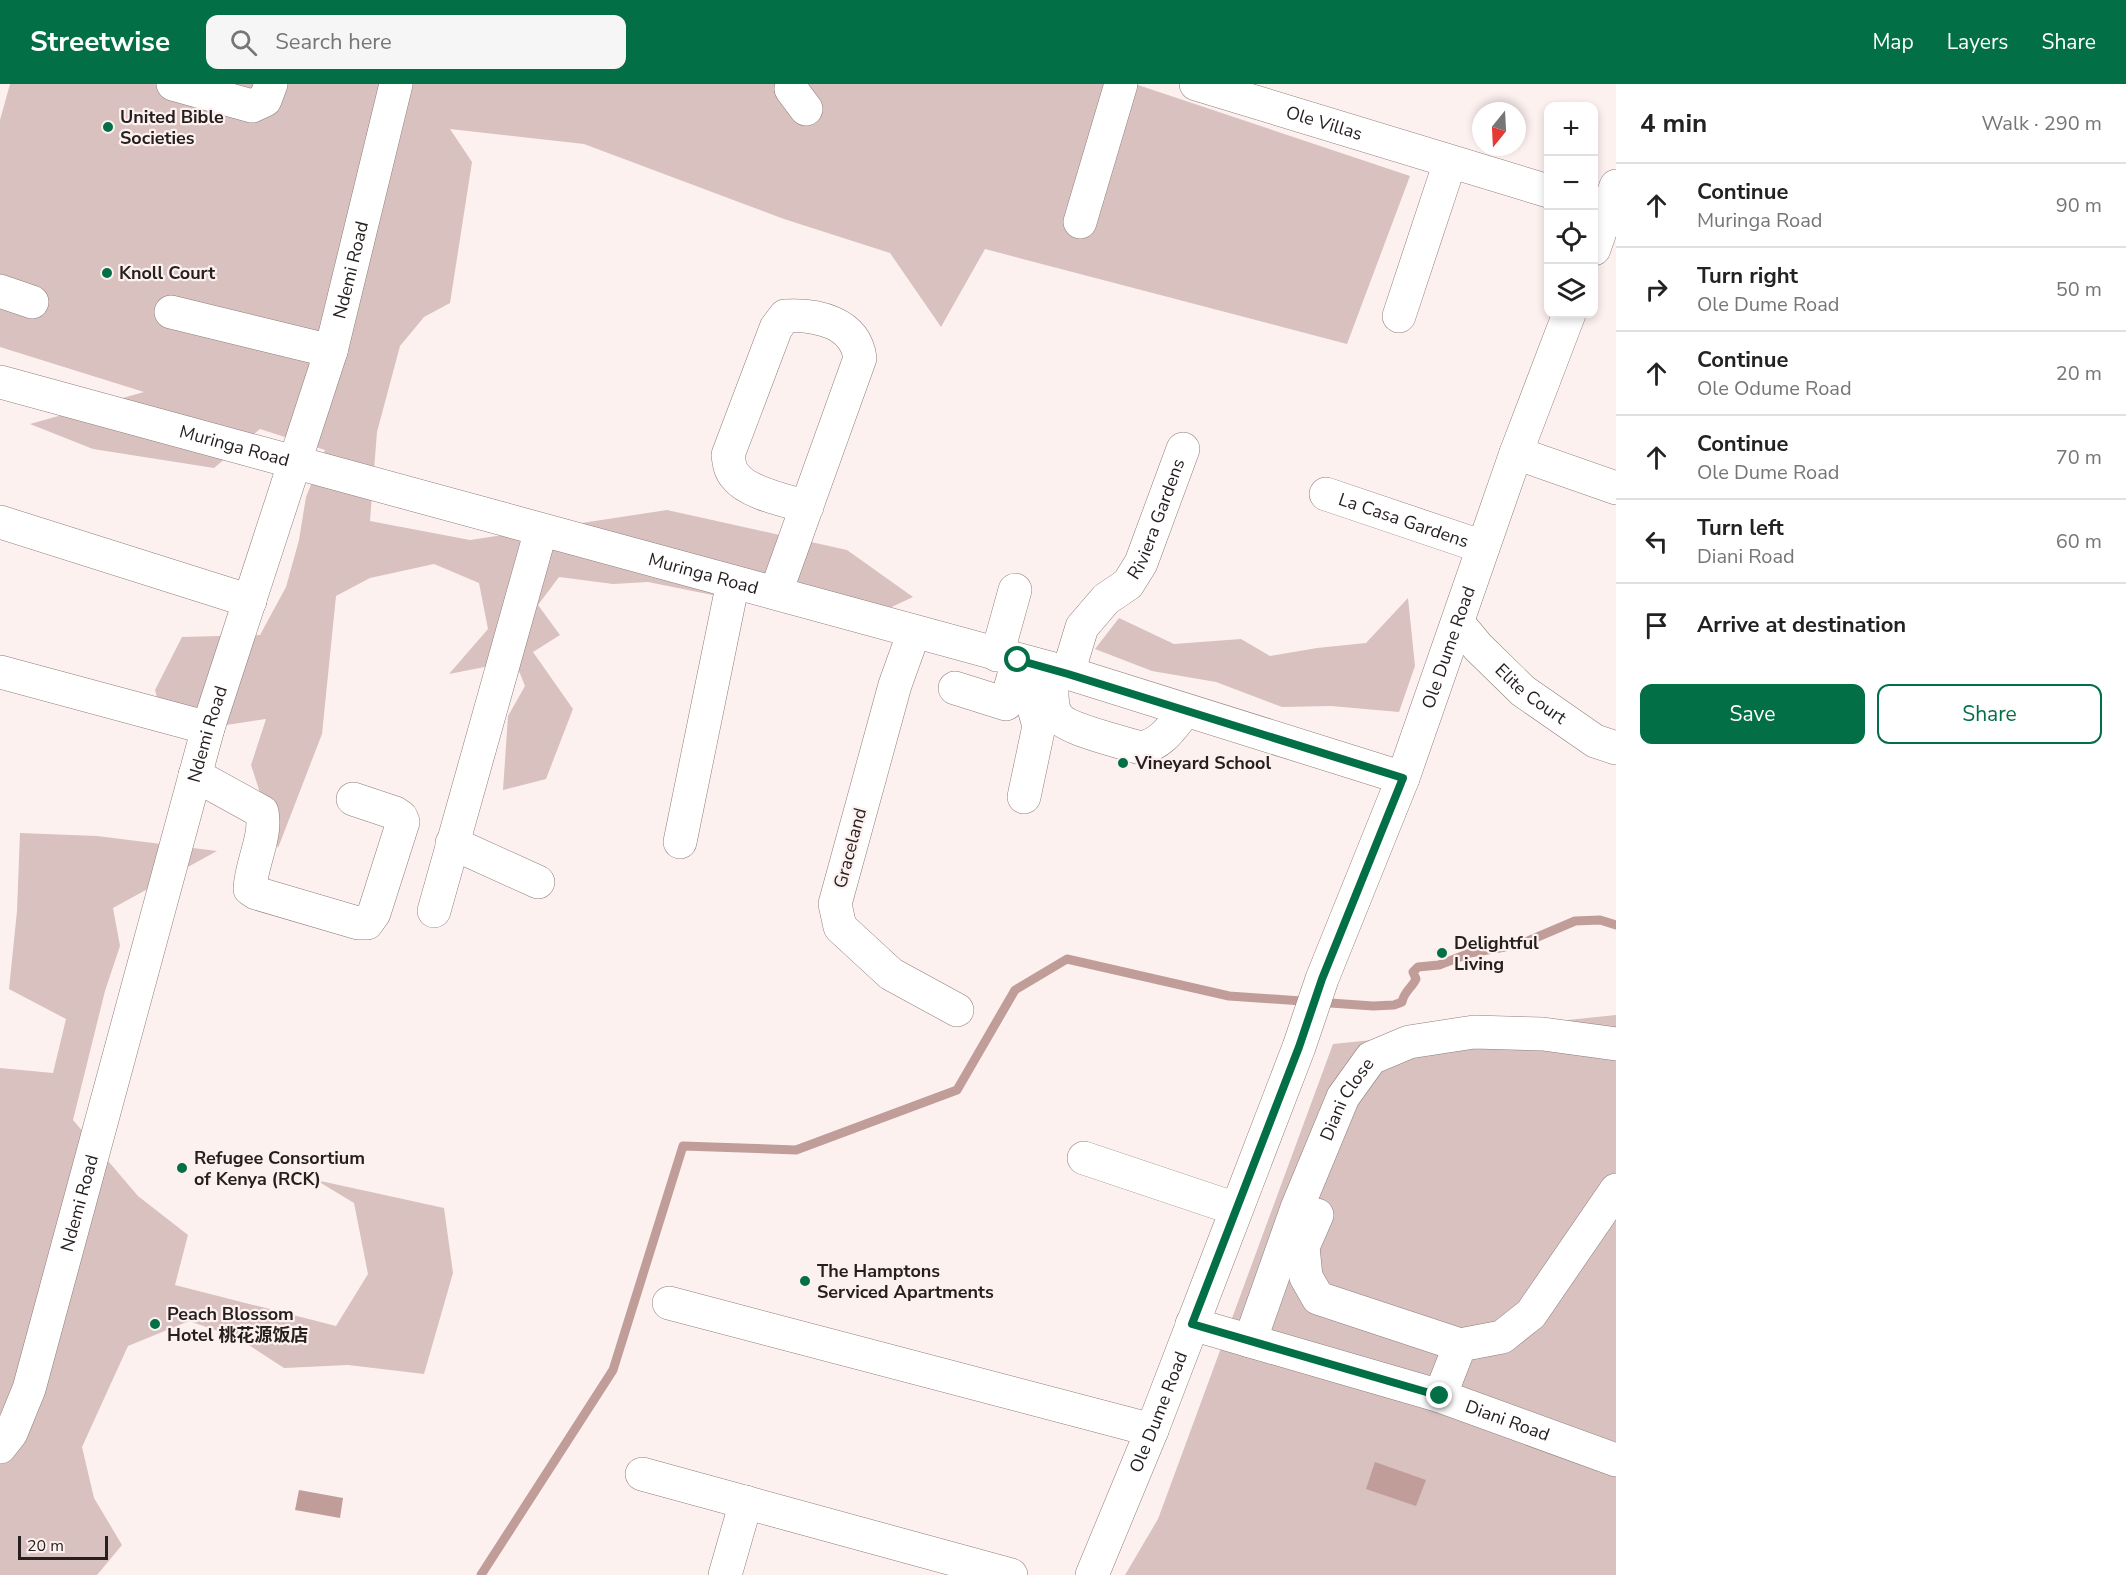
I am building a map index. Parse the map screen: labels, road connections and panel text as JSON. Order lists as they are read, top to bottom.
{
  "streets": {
    "street": [
      "Ole Villas",
      "Ndemi Road",
      "Muringa Road",
      "Riviera Gardens",
      "La Casa Gardens",
      "Ole Dume Road",
      "Elite Court",
      "Graceland",
      "Diani Close",
      "Diani Road"
    ]
  },
  "crossings": [
    ["Ndemi Road", "Muringa Road"],
    ["Muringa Road", "Riviera Gardens"],
    ["Muringa Road", "Ole Dume Road"],
    ["Muringa Road", "Graceland"],
    ["La Casa Gardens", "Ole Dume Road"],
    ["Ole Dume Road", "Elite Court"],
    ["Ole Dume Road", "Diani Road"],
    ["Diani Close", "Diani Road"]
  ],
  "places": [
    "United Bible Societies",
    "Knoll Court",
    "Vineyard School",
    "Delightful Living",
    "Refugee Consortium of Kenya (RCK)",
    "The Hamptons Serviced Apartments",
    "Peach Blossom Hotel 桃花源饭店"
  ],
  "scale_bar": "20 m",
  "north": "bottom",
  "page": {
    "header": "Streetwise",
    "search": "Search here",
    "nav": ["Map", "Layers", "Share"],
    "heading": ["4 min", "Walk · 290 m"],
    "map_buttons": ["+", "−"],
    "list": [
      ["Continue", "Muringa Road", "90 m"],
      ["Turn right", "Ole Dume Road", "50 m"],
      ["Continue", "Ole Odume Road", "20 m"],
      ["Continue", "Ole Dume Road", "70 m"],
      ["Turn left", "Diani Road", "60 m"],
      "Arrive at destination"
    ],
    "buttons": ["Save", "Share"],
    "scale": "20 m"
  }
}
